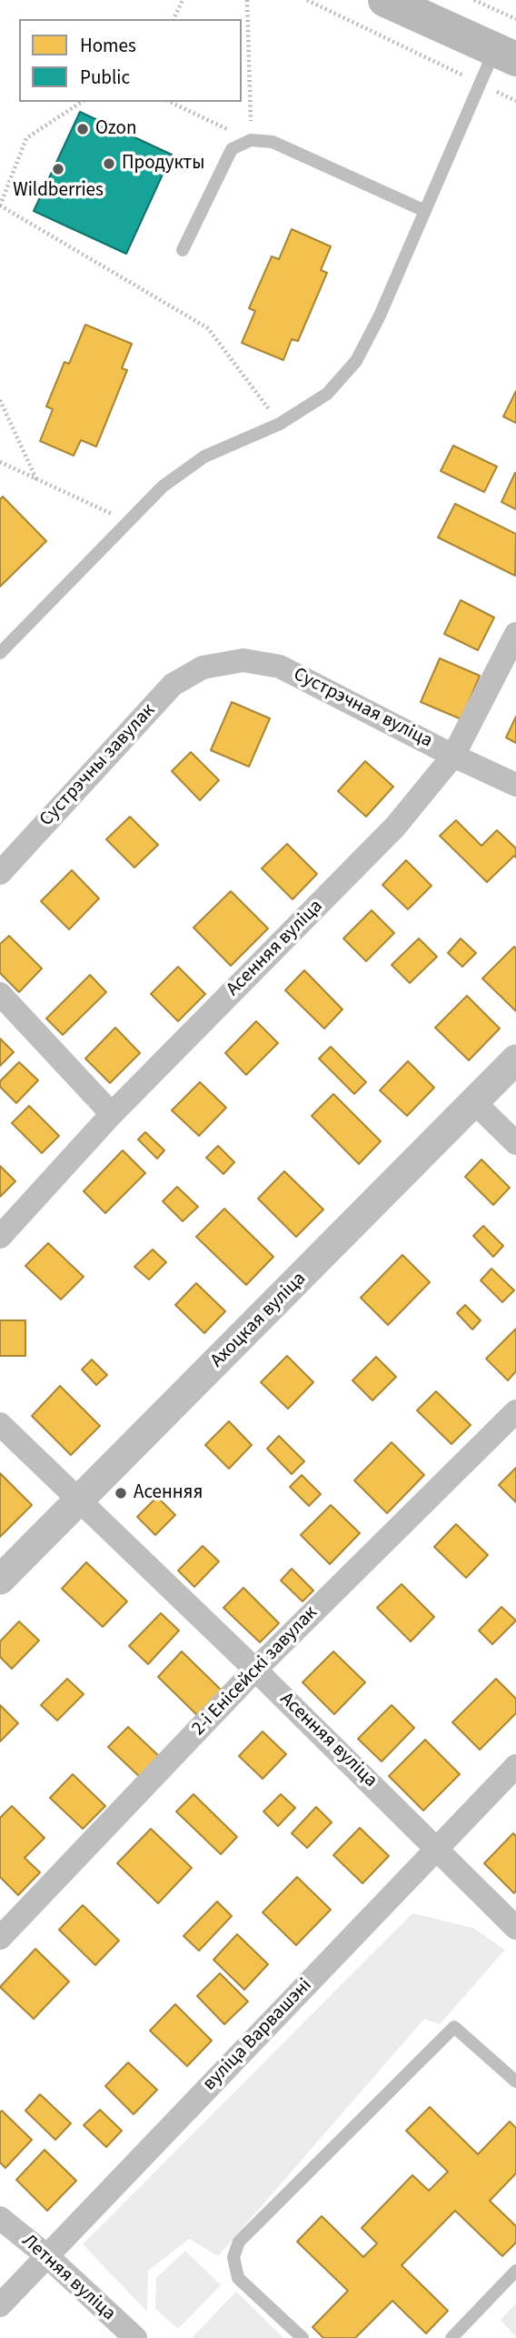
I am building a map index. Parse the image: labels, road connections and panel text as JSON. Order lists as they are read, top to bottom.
{
  "streets": {
    "street": [
      "Сустрэчная вуліца",
      "Сустрэчны завулак",
      "Асенняя вуліца",
      "Ахоцкая вуліца",
      "2-і Енісейскі завулак",
      "вуліца Варвашэні",
      "Летняя вуліца"
    ]
  },
  "crossings": [
    ["Сустрэчная вуліца", "Сустрэчны завулак"],
    ["Сустрэчная вуліца", "Асенняя вуліца"],
    ["Асенняя вуліца", "Ахоцкая вуліца"],
    ["Асенняя вуліца", "2-і Енісейскі завулак"],
    ["Асенняя вуліца", "вуліца Варвашэні"],
    ["вуліца Варвашэні", "Летняя вуліца"]
  ],
  "places": [
    "Ozon",
    "Продукты",
    "Wildberries",
    "Асенняя"
  ],
  "legend": ["Homes", "Public"]
}
